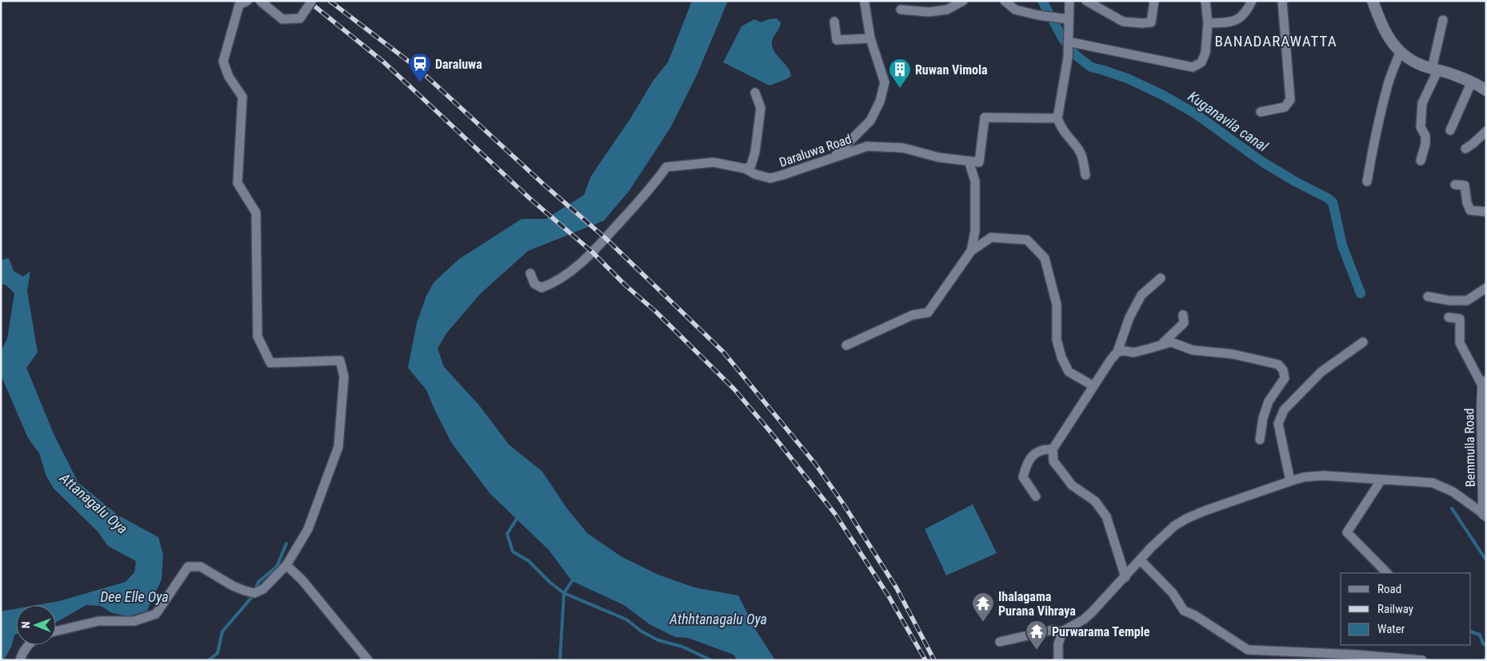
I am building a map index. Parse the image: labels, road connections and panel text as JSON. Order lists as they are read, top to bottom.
{
  "streets": {
    "street": ["Daraluwa Road", "Bemmulla Road"]
  },
  "districts": ["BANADARAWATTA"],
  "water": [
    "Kuganavila canal",
    "Attanagalu Oya",
    "Dee Elle Oya",
    "Athhtanagalu Oya"
  ],
  "places": {
    "station": ["Daraluwa"],
    "building": ["Ruwan Vimola"],
    "temple": ["Ihalagama Purana Vihraya", "Purwarama Temple"]
  },
  "legend": ["Road", "Railway", "Water"],
  "north": "left"
}
